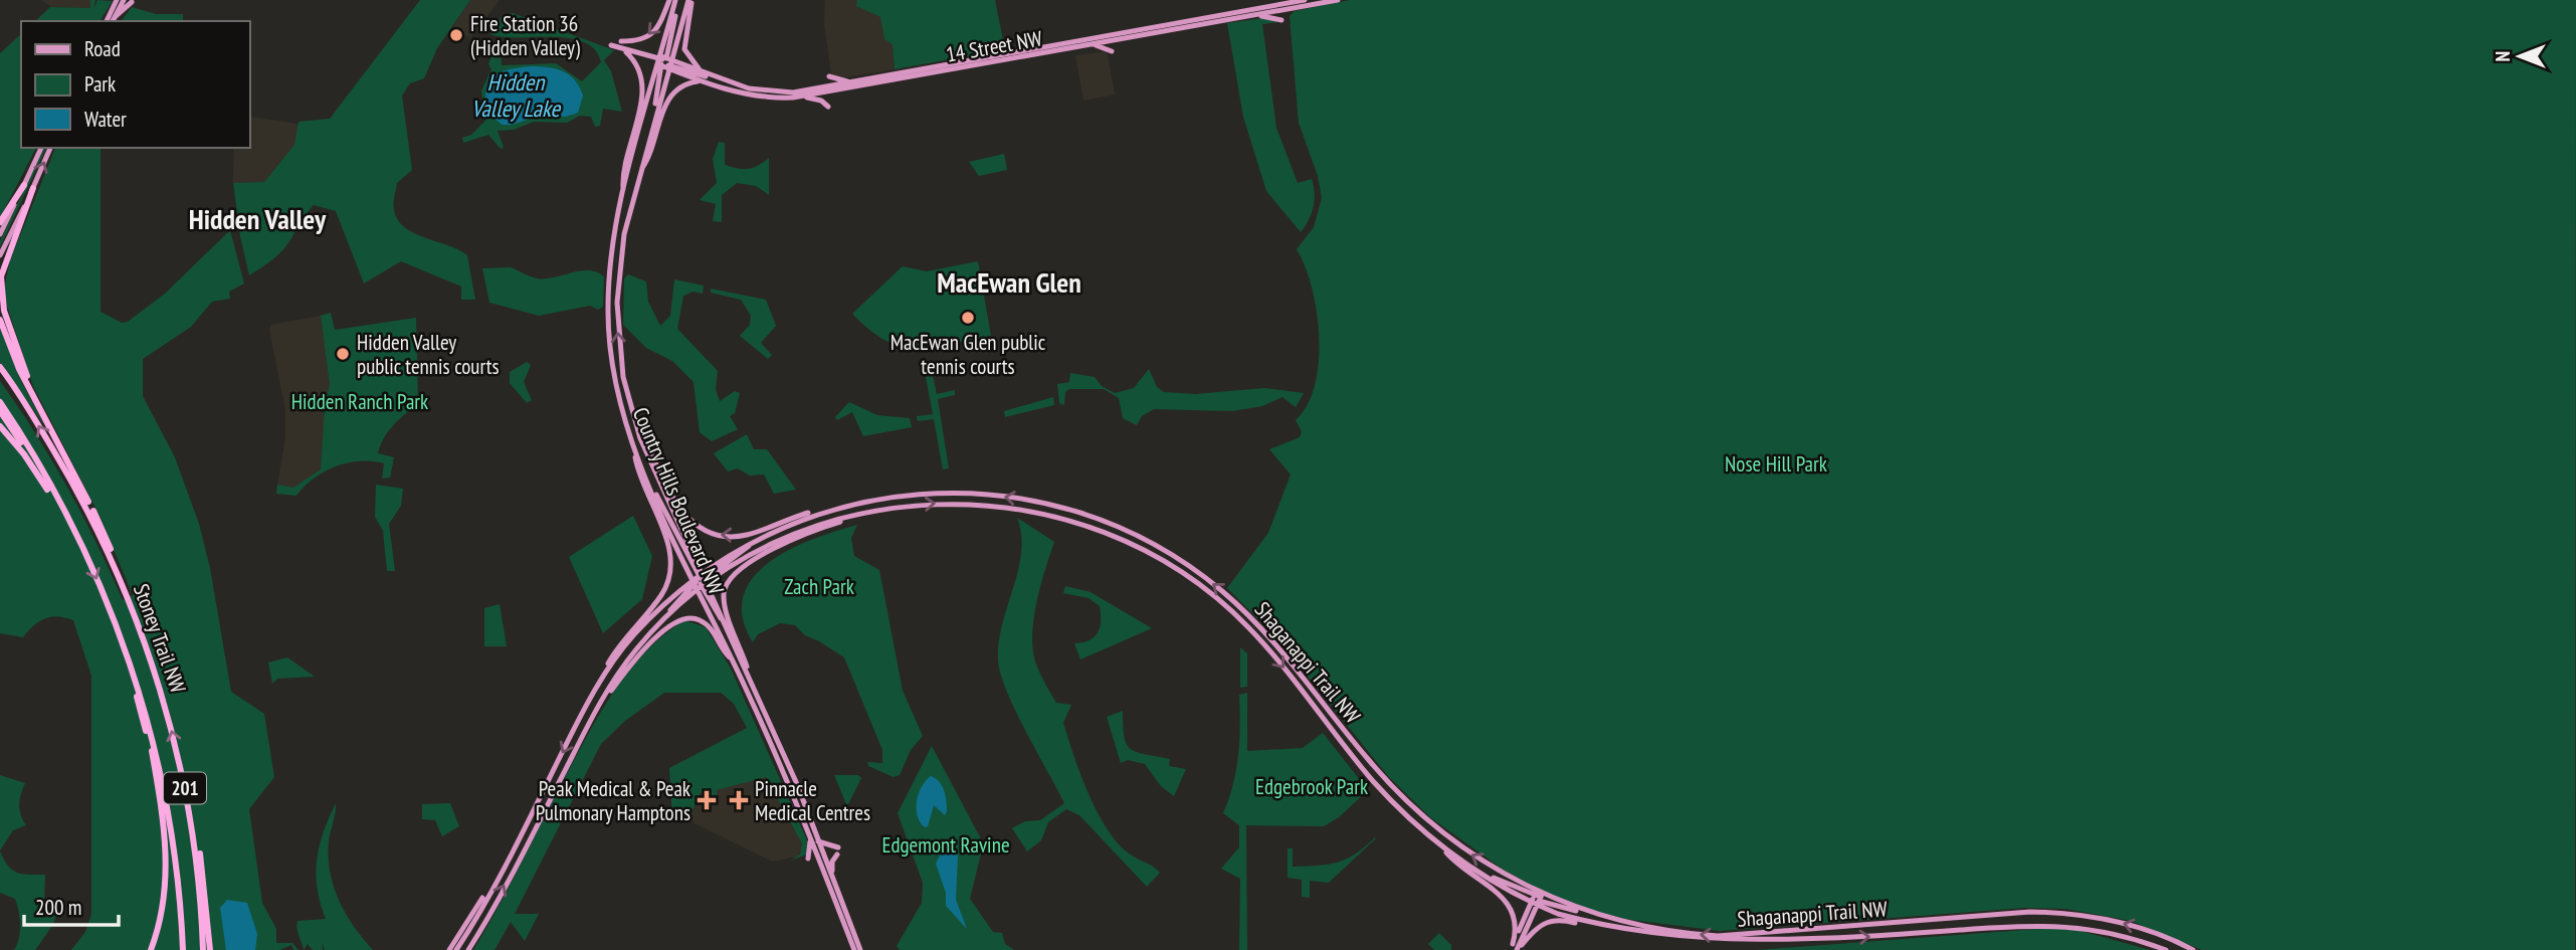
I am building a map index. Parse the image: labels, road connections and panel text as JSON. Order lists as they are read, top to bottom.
{
  "streets": {
    "highway": ["Stoney Trail NW", "201"],
    "main road": ["14 Street NW", "Country Hills Boulevard NW", "Shaganappi Trail NW"]
  },
  "crossings": [
    ["14 Street NW", "Country Hills Boulevard NW"],
    ["Country Hills Boulevard NW", "Shaganappi Trail NW"]
  ],
  "districts": ["Hidden Valley", "MacEwan Glen"],
  "water": ["Hidden Valley Lake"],
  "parks": [
    "Hidden Ranch Park",
    "Nose Hill Park",
    "Zach Park",
    "Edgebrook Park",
    "Edgemont Ravine"
  ],
  "places": {
    "other": ["Fire Station 36 (Hidden Valley)", "MacEwan Glen public tennis courts", "Hidden Valley public tennis courts"],
    "health": ["Peak Medical & Peak Pulmonary Hamptons", "Pinnacle Medical Centres"]
  },
  "legend": ["Road", "Park", "Water"],
  "scale_bar": "200 m",
  "north": "left"
}
